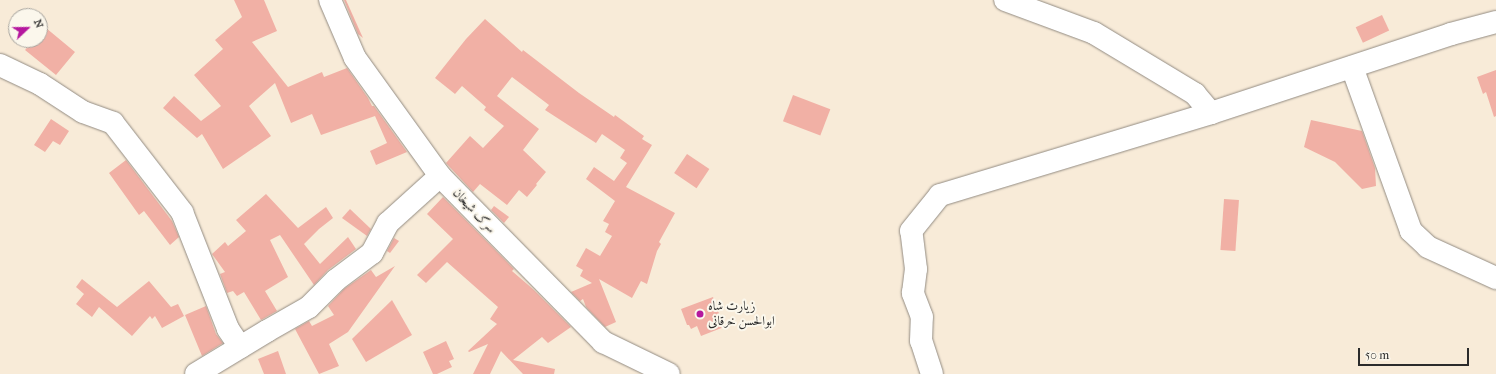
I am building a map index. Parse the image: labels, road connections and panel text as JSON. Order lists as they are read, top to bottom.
{
  "streets": {
    "street": ["سرک شیخان"]
  },
  "places": ["زیارت شاه ابوالحسن خرقانی"],
  "scale_bar": "50 m",
  "north": "right"
}
